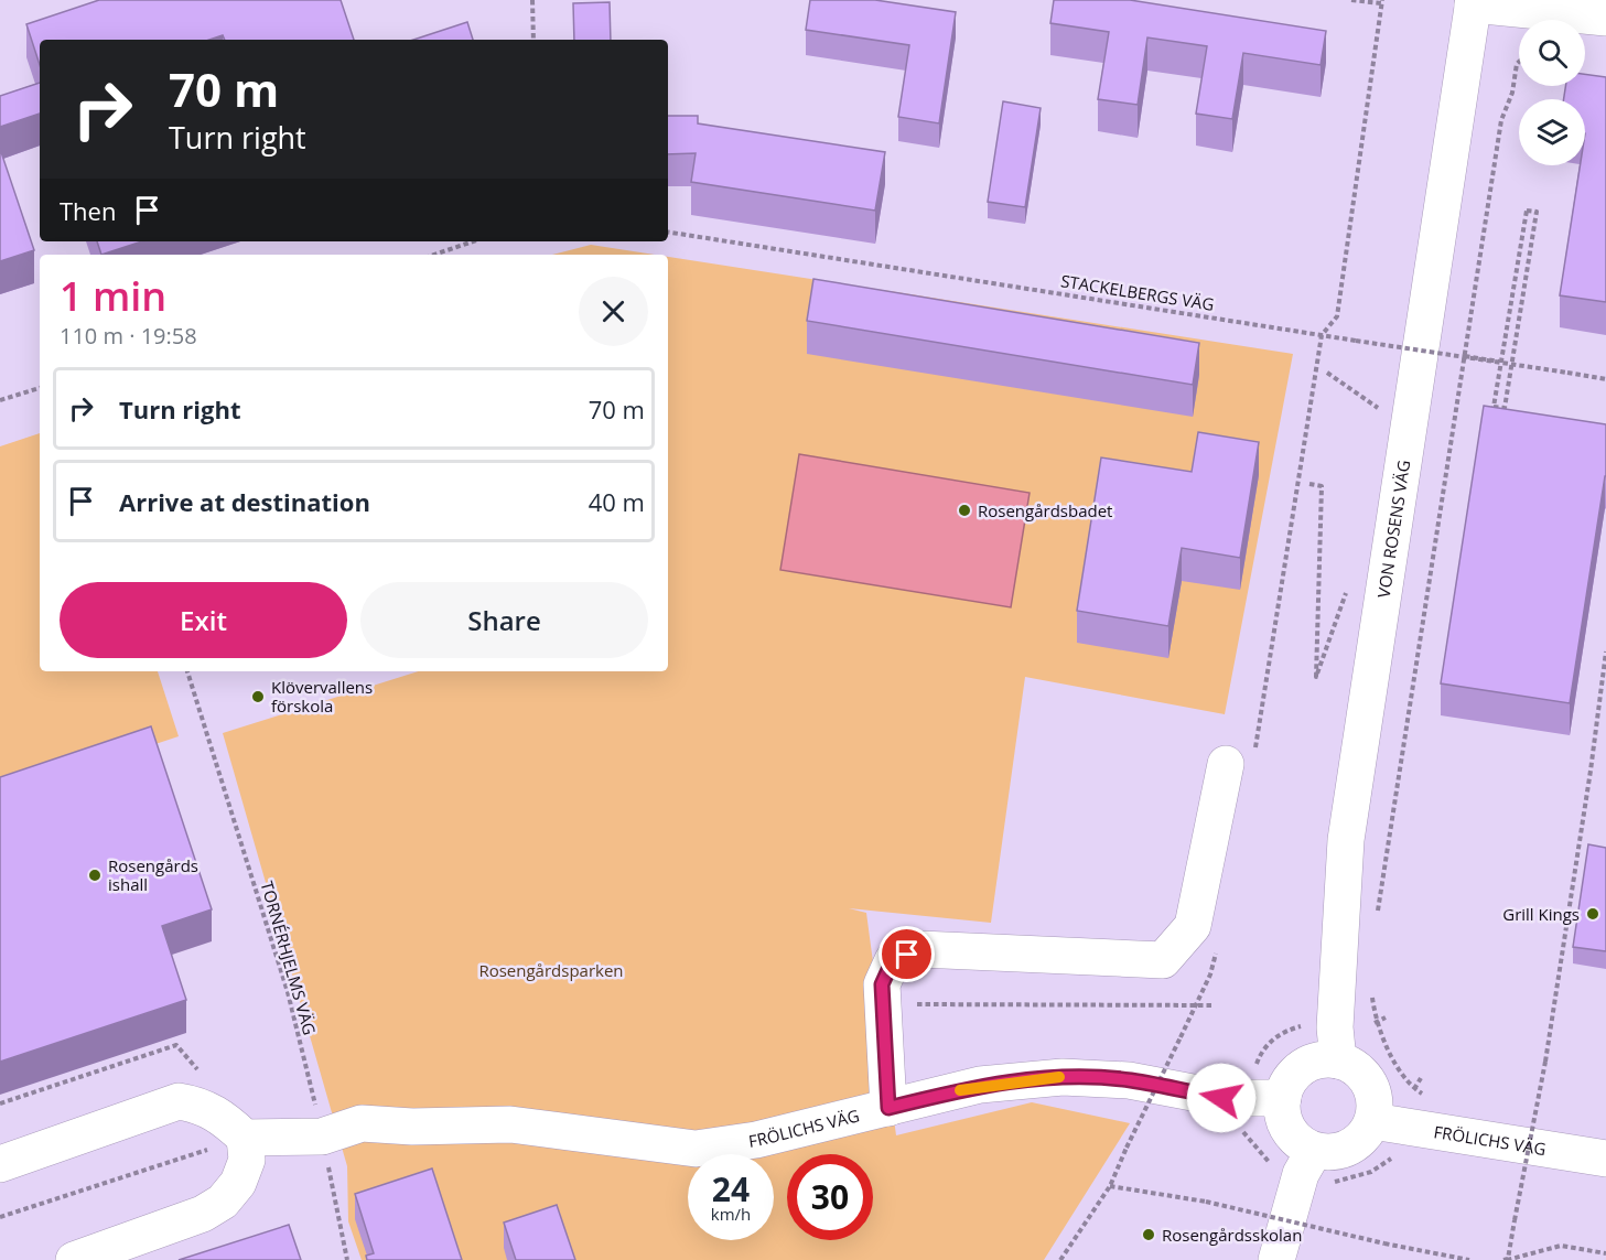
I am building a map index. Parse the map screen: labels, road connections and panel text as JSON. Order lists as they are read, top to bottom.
{
  "streets": {
    "street": ["VON ROSENS VÄG", "FRÖLICHS VÄG"],
    "path": ["STACKELBERGS VÄG", "TORNÉRHJELMS VÄG"]
  },
  "crossings": [
    ["VON ROSENS VÄG", "FRÖLICHS VÄG"],
    ["TORNÉRHJELMS VÄG", "FRÖLICHS VÄG"]
  ],
  "parks": ["Rosengårdsparken"],
  "places": [
    "Rosengårdsbadet",
    "Klövervallens förskola",
    "Rosengårds ishall",
    "Grill Kings",
    "Rosengårdsskolan"
  ],
  "page": {
    "turn": ["70 m", "Turn right"],
    "then": "Then",
    "heading": ["1 min", "110 m · 19:58"],
    "list": [
      {
        "name": "Turn right",
        "value": "70 m"
      },
      {
        "name": "Arrive at destination",
        "value": "40 m"
      }
    ],
    "buttons": ["Exit", "Share"],
    "speed": "24 km/h",
    "limit": "30"
  }
}
